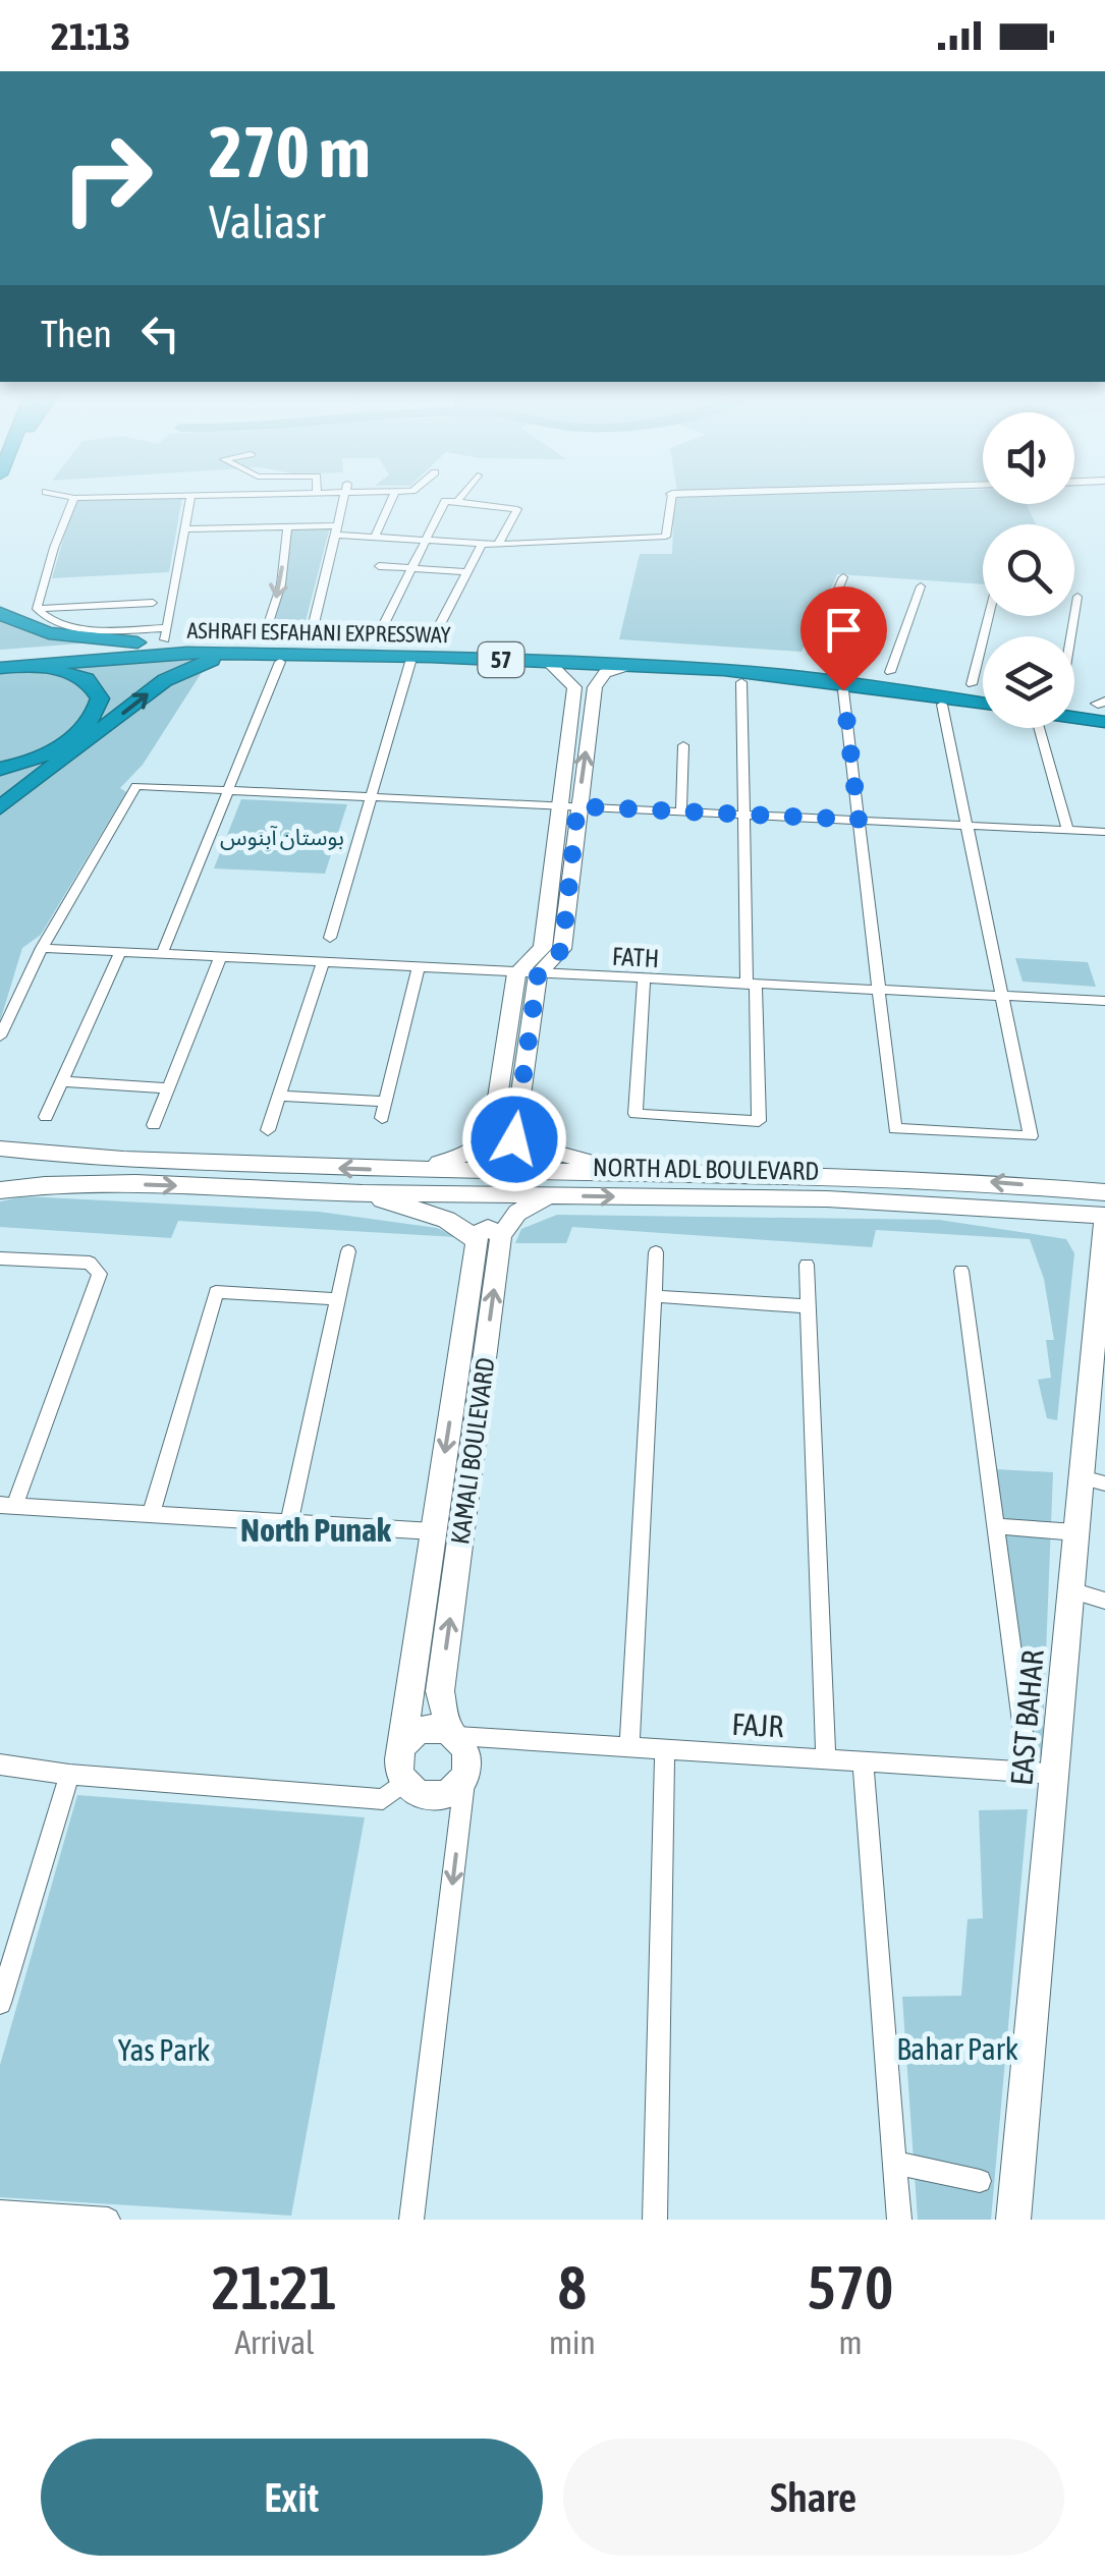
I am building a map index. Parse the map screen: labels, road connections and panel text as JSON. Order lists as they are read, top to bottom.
{
  "streets": {
    "highway": ["ASHRAFI ESFAHANI EXPRESSWAY", "57"],
    "street": [
      "FATH",
      "NORTH ADL BOULEVARD",
      "KAMALI BOULEVARD",
      "EAST BAHAR",
      "FAJR"
    ]
  },
  "crossings": [
    ["NORTH ADL BOULEVARD", "EAST BAHAR"],
    ["KAMALI BOULEVARD", "FAJR"],
    ["EAST BAHAR", "FAJR"]
  ],
  "districts": ["North Punak"],
  "parks": ["بوستان آبنوس", "Bahar Park", "Yas Park"],
  "page": {
    "status": "21:13",
    "turn": ["270 m", "Valiasr"],
    "then": "Then",
    "eta": [
      "21:21",
      "Arrival",
      "8",
      "min",
      "570",
      "m"
    ],
    "buttons": ["Exit", "Share"]
  }
}
